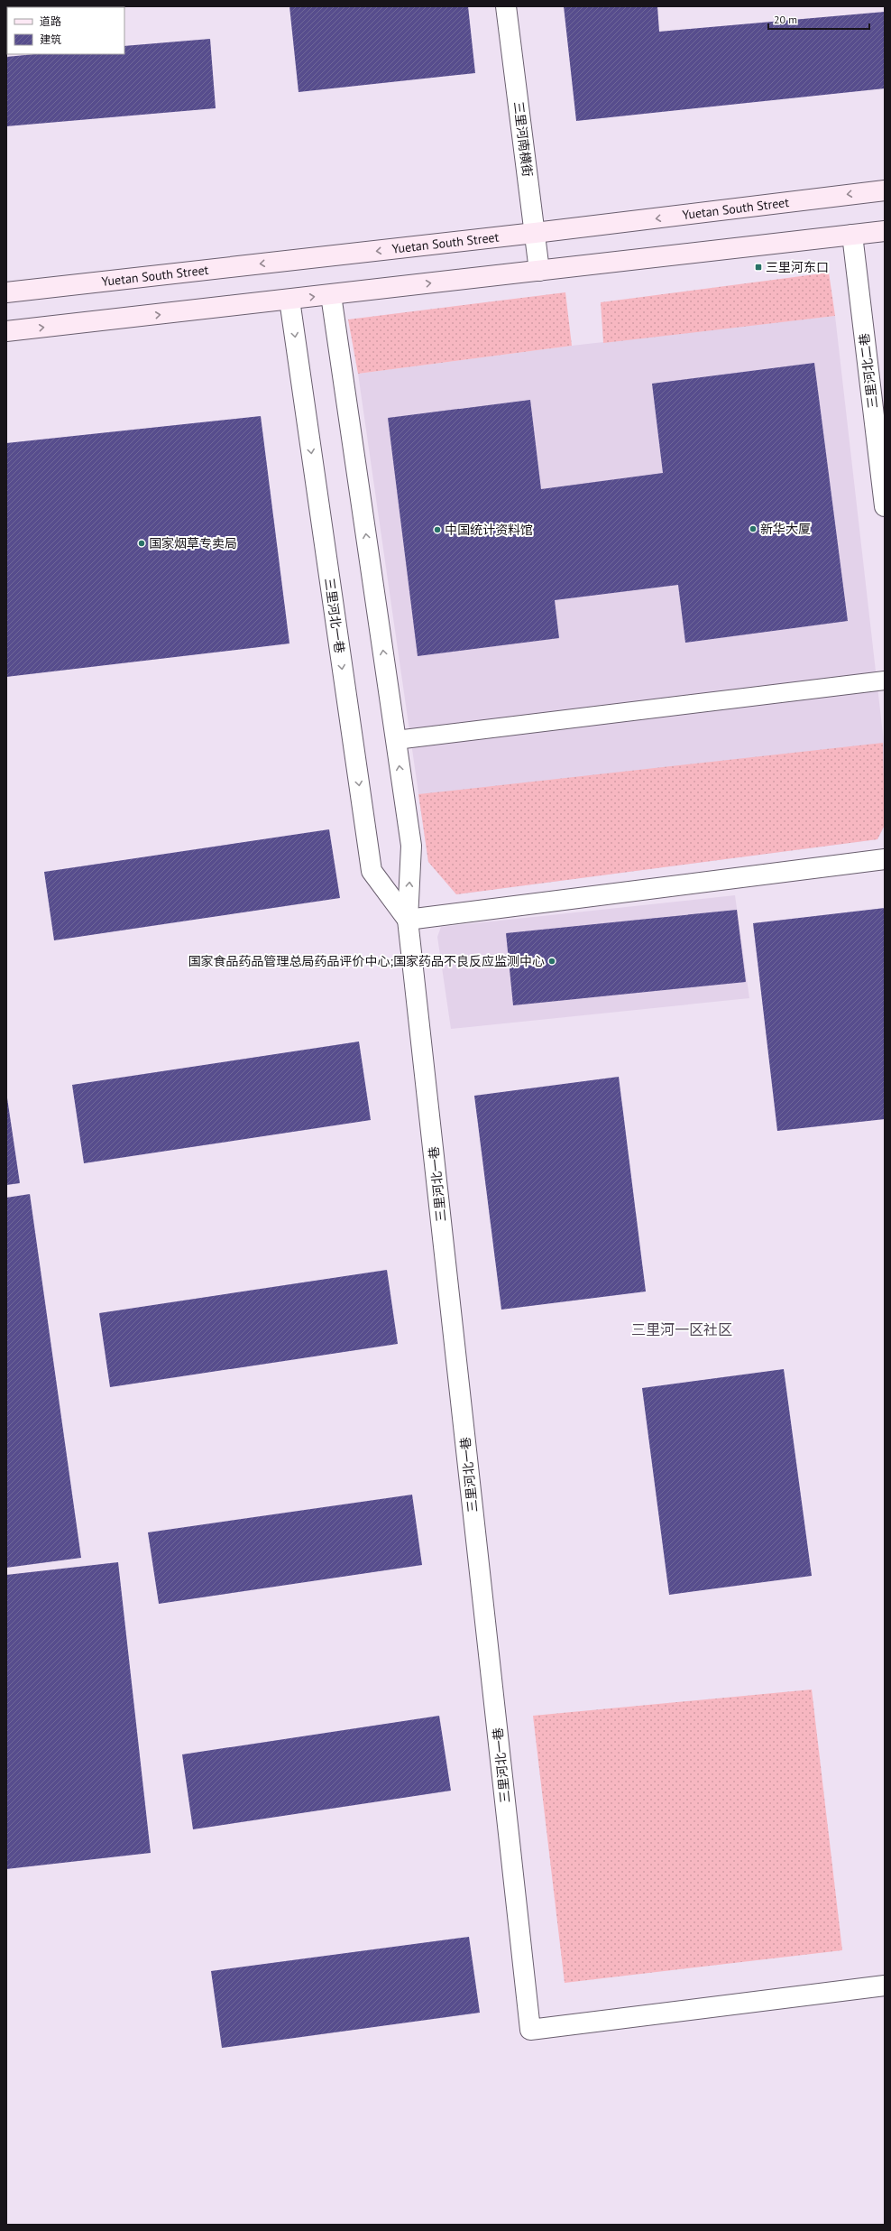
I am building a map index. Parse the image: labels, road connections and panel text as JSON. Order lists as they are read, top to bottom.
{
  "streets": {
    "main road": ["Yuetan South Street"],
    "street": ["三里河南横街", "三里河北二巷", "三里河北一巷"]
  },
  "crossings": [
    ["三里河南横街", "Yuetan South Street"]
  ],
  "districts": ["三里河一区社区"],
  "places": {
    "transit": ["三里河东口"],
    "other": [
      "新华大厦",
      "中国统计资料馆",
      "国家烟草专卖局",
      "国家食品药品管理总局药品评价中心;国家药品不良反应监测中心"
    ]
  },
  "legend": ["道路", "建筑"],
  "scale_bar": "20 m"
}
